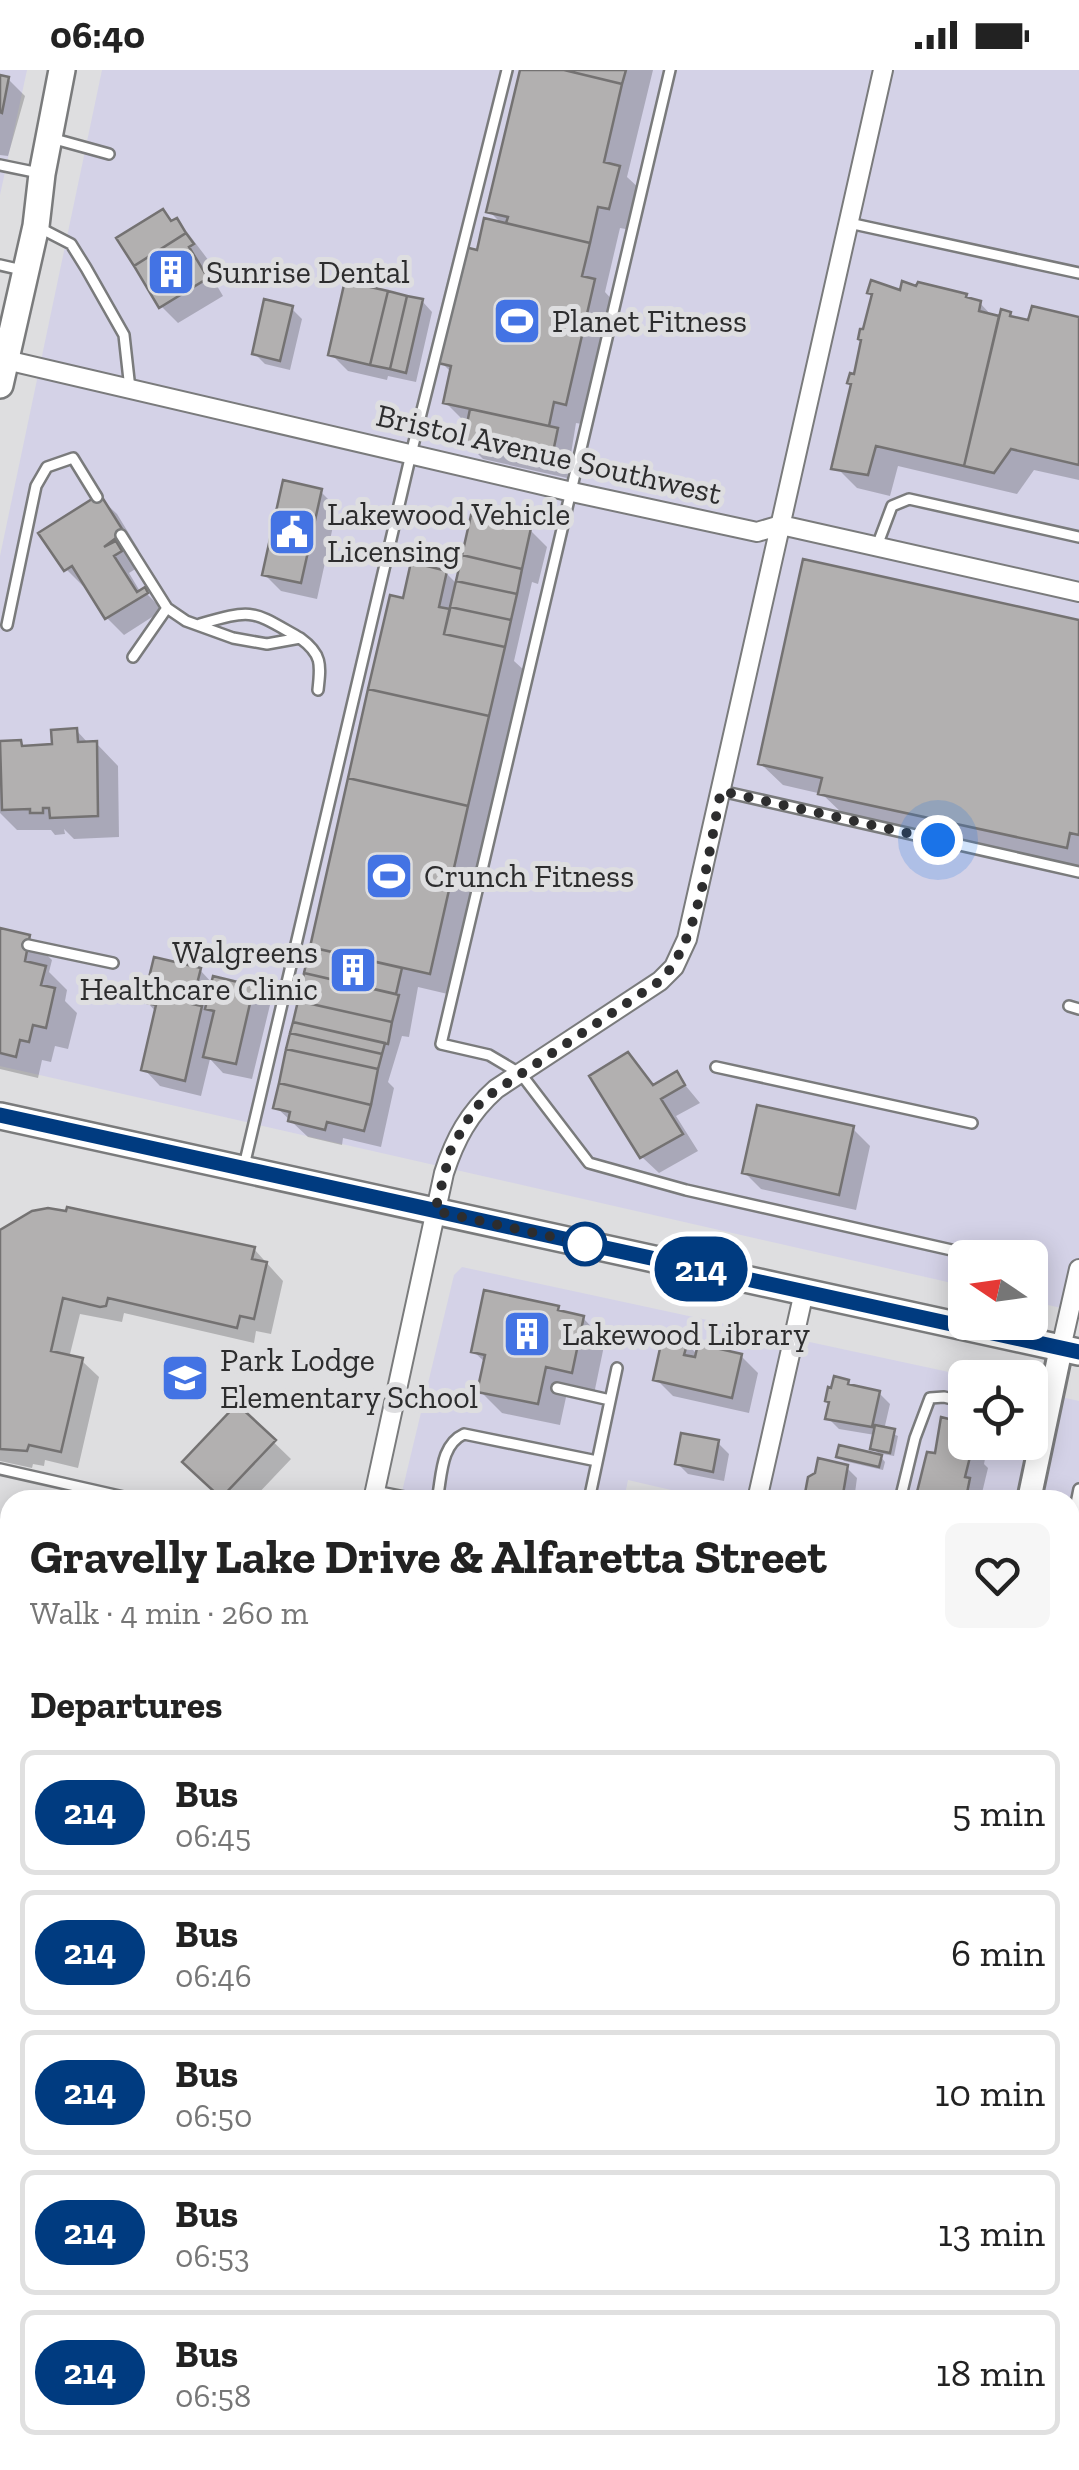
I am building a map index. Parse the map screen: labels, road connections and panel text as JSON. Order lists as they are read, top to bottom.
{
  "streets": {
    "street": ["Bristol Avenue Southwest"]
  },
  "places": {
    "building": ["Sunrise Dental", "Walgreens Healthcare Clinic", "Lakewood Library"],
    "sports": ["Planet Fitness", "Crunch Fitness"],
    "public building": ["Lakewood Vehicle Licensing"],
    "school or university": ["Park Lodge Elementary School"]
  },
  "lines": ["bus line 214"],
  "north": "left",
  "page": {
    "status": "06:40",
    "on_map": "214",
    "heading": [
      ["Gravelly Lake Drive & Alfaretta Street", "Walk · 4 min · 260 m"],
      "Departures"
    ],
    "list": [
      {
        "mark": "214",
        "name": "Bus",
        "note": "06:45",
        "value": "5 min"
      },
      {
        "mark": "214",
        "name": "Bus",
        "note": "06:46",
        "value": "6 min"
      },
      {
        "mark": "214",
        "name": "Bus",
        "note": "06:50",
        "value": "10 min"
      },
      {
        "mark": "214",
        "name": "Bus",
        "note": "06:53",
        "value": "13 min"
      },
      {
        "mark": "214",
        "name": "Bus",
        "note": "06:58",
        "value": "18 min"
      }
    ]
  }
}
